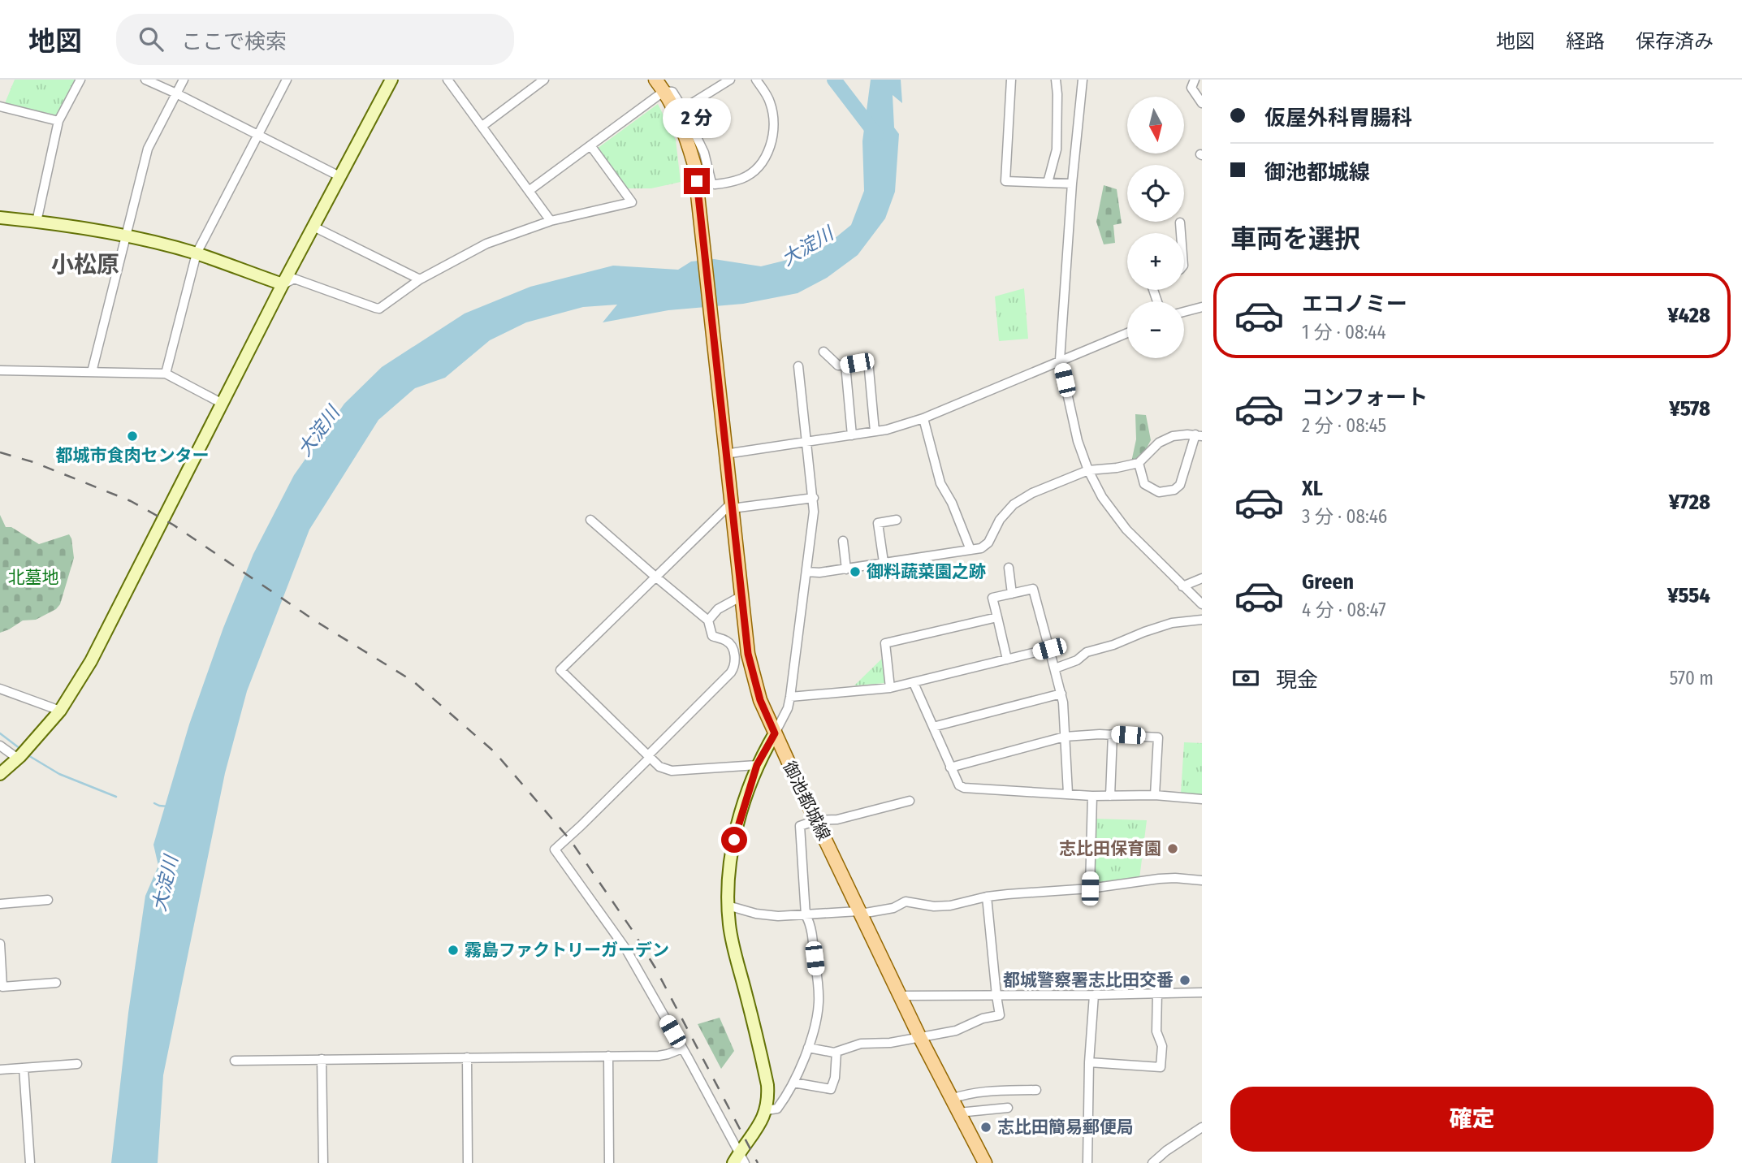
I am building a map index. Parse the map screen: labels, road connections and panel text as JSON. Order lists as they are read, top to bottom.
{
  "streets": {
    "main road": ["御池都城線"]
  },
  "districts": ["小松原"],
  "water": ["大淀川"],
  "parks": ["北墓地"],
  "places": [
    "都城市食肉センター",
    "御料蔬菜園之跡",
    "志比田保育園",
    "霧島ファクトリーガーデン",
    "都城警察署志比田交番",
    "志比田簡易郵便局"
  ],
  "north": "bottom",
  "page": {
    "header": "地図",
    "search": "ここで検索",
    "nav": ["地図", "経路", "保存済み"],
    "banner": ["仮屋外科胃腸科", "御池都城線"],
    "map_buttons": ["+", "−"],
    "bubble": "2 分",
    "heading": "車両を選択",
    "list": [
      {
        "name": "エコノミー",
        "note": "1 分 · 08:44",
        "value": "¥428"
      },
      {
        "name": "コンフォート",
        "note": "2 分 · 08:45",
        "value": "¥578"
      },
      {
        "name": "XL",
        "note": "3 分 · 08:46",
        "value": "¥728"
      },
      {
        "name": "Green",
        "note": "4 分 · 08:47",
        "value": "¥554"
      }
    ],
    "pay": ["現金", "570 m"],
    "buttons": "確定"
  }
}
